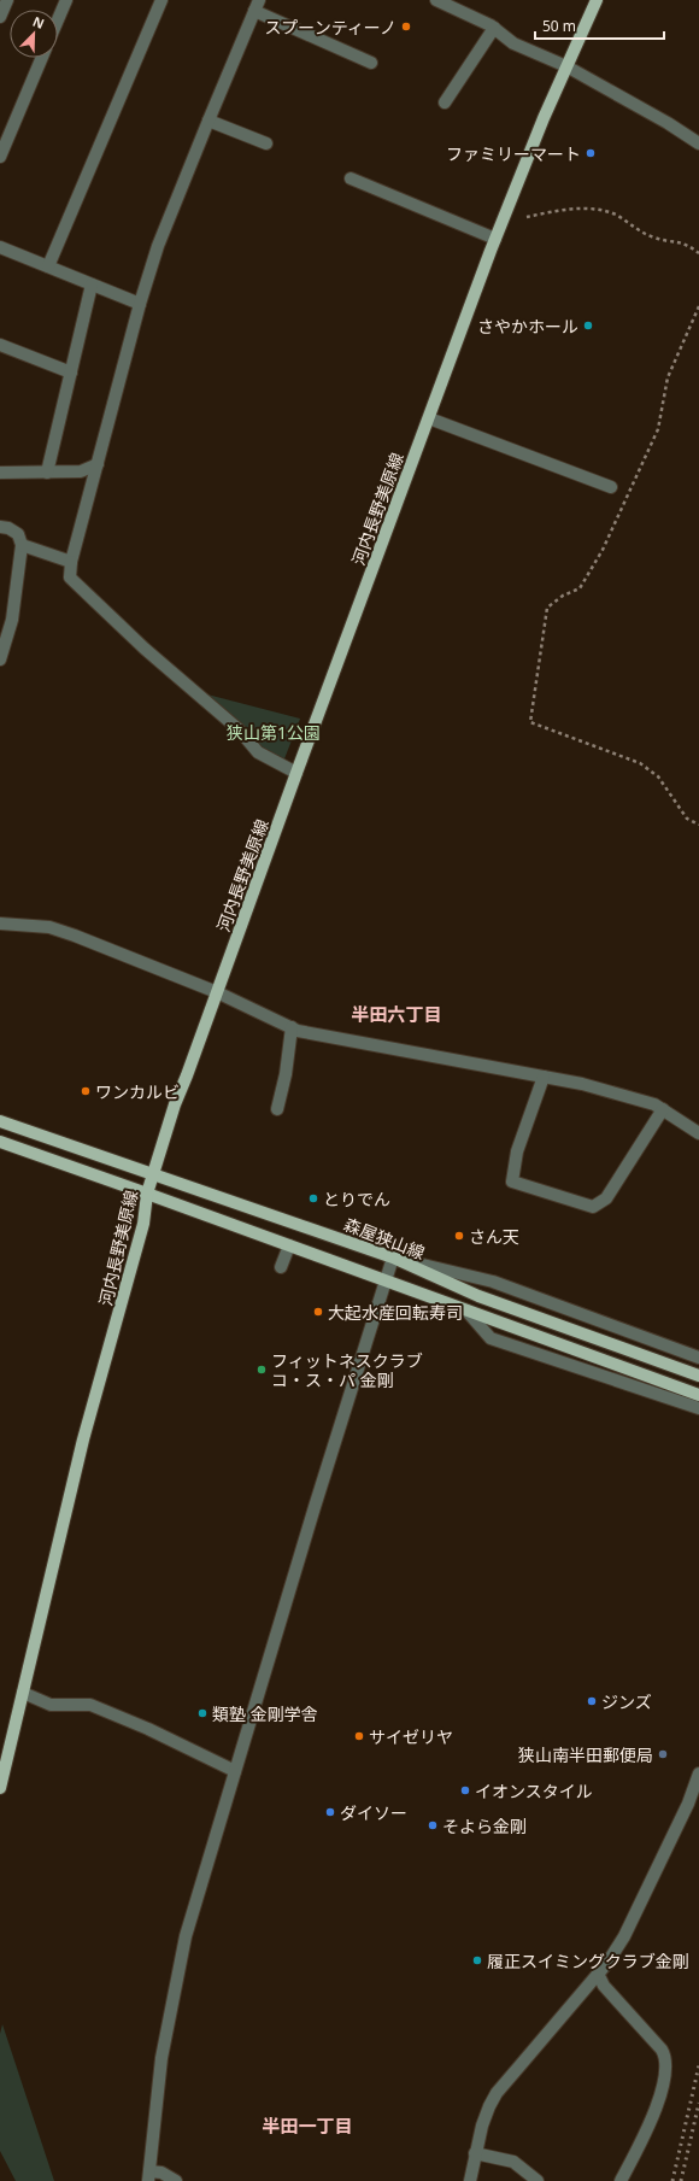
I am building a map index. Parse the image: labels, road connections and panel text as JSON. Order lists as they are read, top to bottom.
{
  "streets": {
    "main road": ["河内長野美原線", "森屋狭山線"]
  },
  "crossings": [
    ["河内長野美原線", "森屋狭山線"]
  ],
  "districts": ["半田六丁目", "半田一丁目"],
  "parks": ["狭山第1公園"],
  "places": [
    "スプーンティーノ",
    "ファミリーマート",
    "さやかホール",
    "ワンカルビ",
    "とりでん",
    "さん天",
    "大起水産回転寿司",
    "フィットネスクラブ コ・ス・パ 金剛",
    "ジンズ",
    "類塾 金剛学舎",
    "サイゼリヤ",
    "狭山南半田郵便局",
    "イオンスタイル",
    "ダイソー",
    "そよら金剛",
    "履正スイミングクラブ金剛"
  ],
  "scale_bar": "50 m",
  "north": "top right"
}
